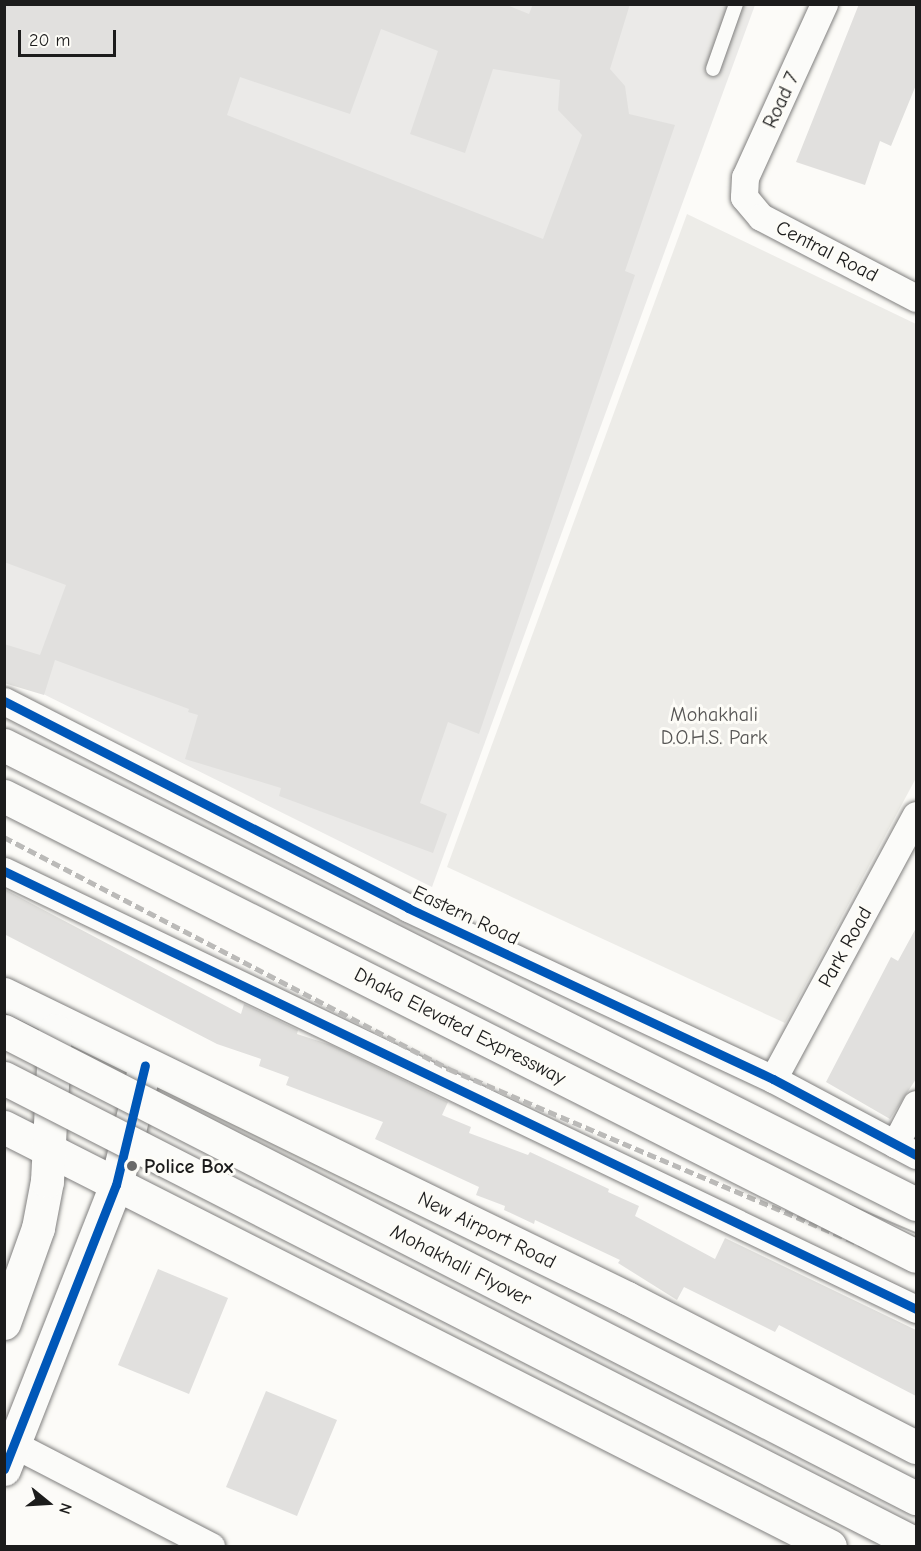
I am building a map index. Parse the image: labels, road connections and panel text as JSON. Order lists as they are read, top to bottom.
{
  "streets": {
    "main road": ["Dhaka Elevated Expressway", "New Airport Road", "Mohakhali Flyover"],
    "street": [
      "Road 7",
      "Central Road",
      "Eastern Road",
      "Park Road"
    ]
  },
  "crossings": [
    ["Road 7", "Central Road"],
    ["Eastern Road", "Park Road"]
  ],
  "parks": ["Mohakhali D.O.H.S. Park"],
  "places": ["Police Box"],
  "scale_bar": "20 m",
  "north": "right"
}
